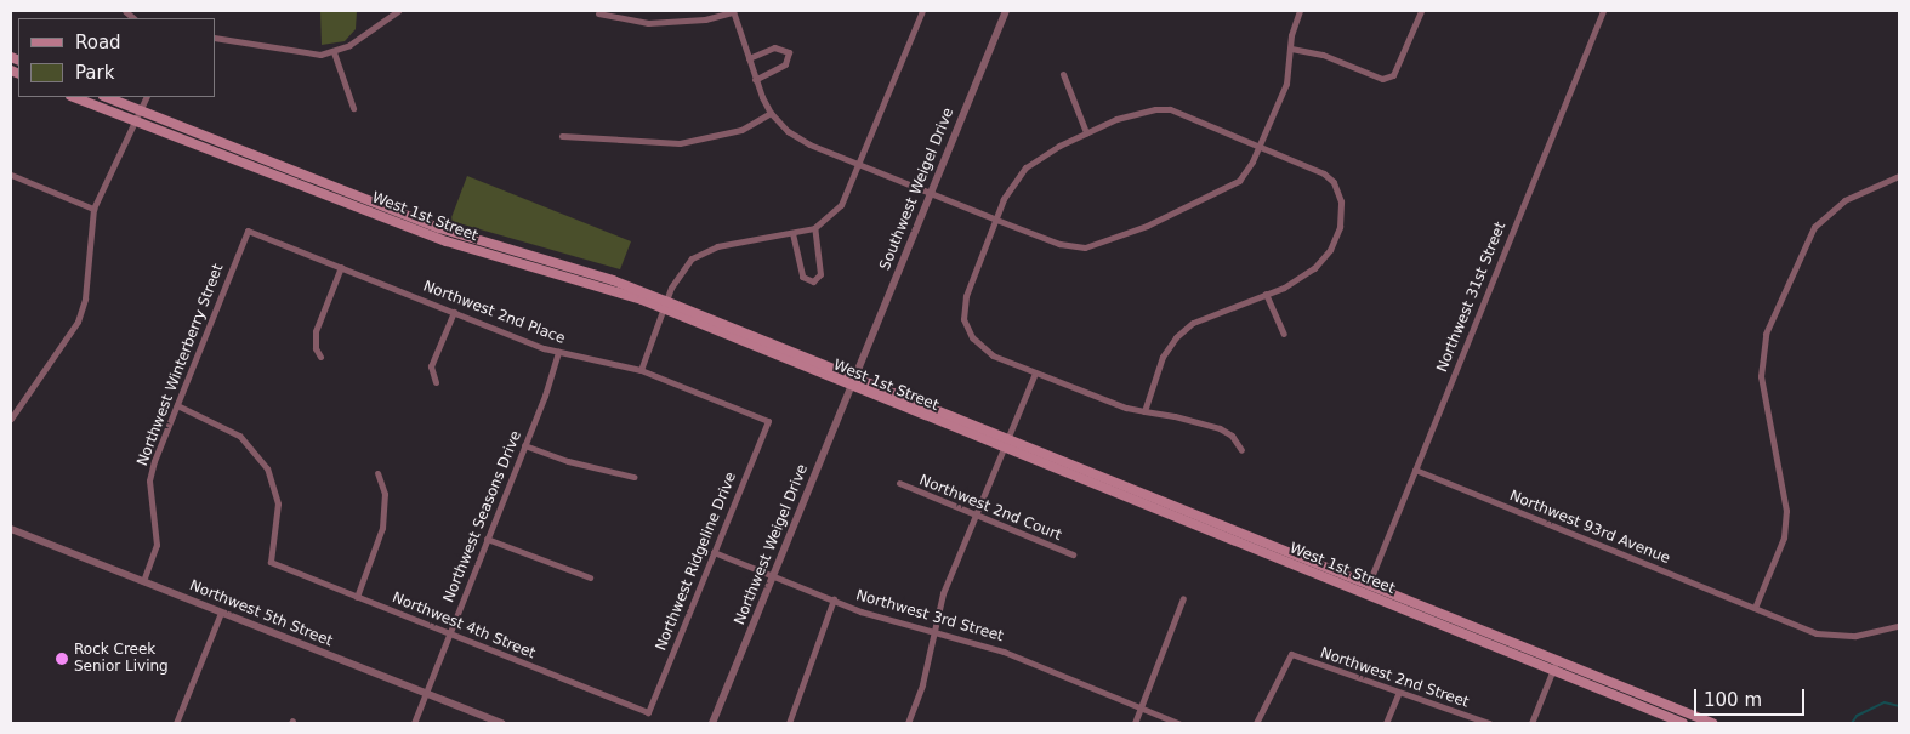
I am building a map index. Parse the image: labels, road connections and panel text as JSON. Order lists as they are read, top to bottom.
{
  "streets": {
    "main road": ["West 1st Street"],
    "street": [
      "Southwest Weigel Drive",
      "Northwest 31st Street",
      "Northwest 2nd Place",
      "Northwest Winterberry Street",
      "Northwest 2nd Court",
      "Northwest Seasons Drive",
      "Northwest 93rd Avenue",
      "Northwest Weigel Drive",
      "Northwest Ridgeline Drive",
      "Northwest 5th Street",
      "Northwest 3rd Street",
      "Northwest 4th Street",
      "Northwest 2nd Street"
    ]
  },
  "crossings": [
    ["Southwest Weigel Drive", "West 1st Street"],
    ["Southwest Weigel Drive", "Northwest Weigel Drive"],
    ["West 1st Street", "Northwest 31st Street"],
    ["West 1st Street", "Northwest Weigel Drive"],
    ["Northwest 31st Street", "Northwest 93rd Avenue"],
    ["Northwest 2nd Place", "Northwest Winterberry Street"],
    ["Northwest 2nd Place", "Northwest Seasons Drive"],
    ["Northwest 2nd Place", "Northwest Ridgeline Drive"],
    ["Northwest Winterberry Street", "Northwest 5th Street"],
    ["Northwest Winterberry Street", "Northwest 4th Street"],
    ["Northwest Seasons Drive", "Northwest 5th Street"],
    ["Northwest Seasons Drive", "Northwest 4th Street"],
    ["Northwest Weigel Drive", "Northwest 3rd Street"],
    ["Northwest Ridgeline Drive", "Northwest 3rd Street"],
    ["Northwest Ridgeline Drive", "Northwest 4th Street"]
  ],
  "places": ["Rock Creek Senior Living"],
  "legend": ["Road", "Park"],
  "scale_bar": "100 m"
}
